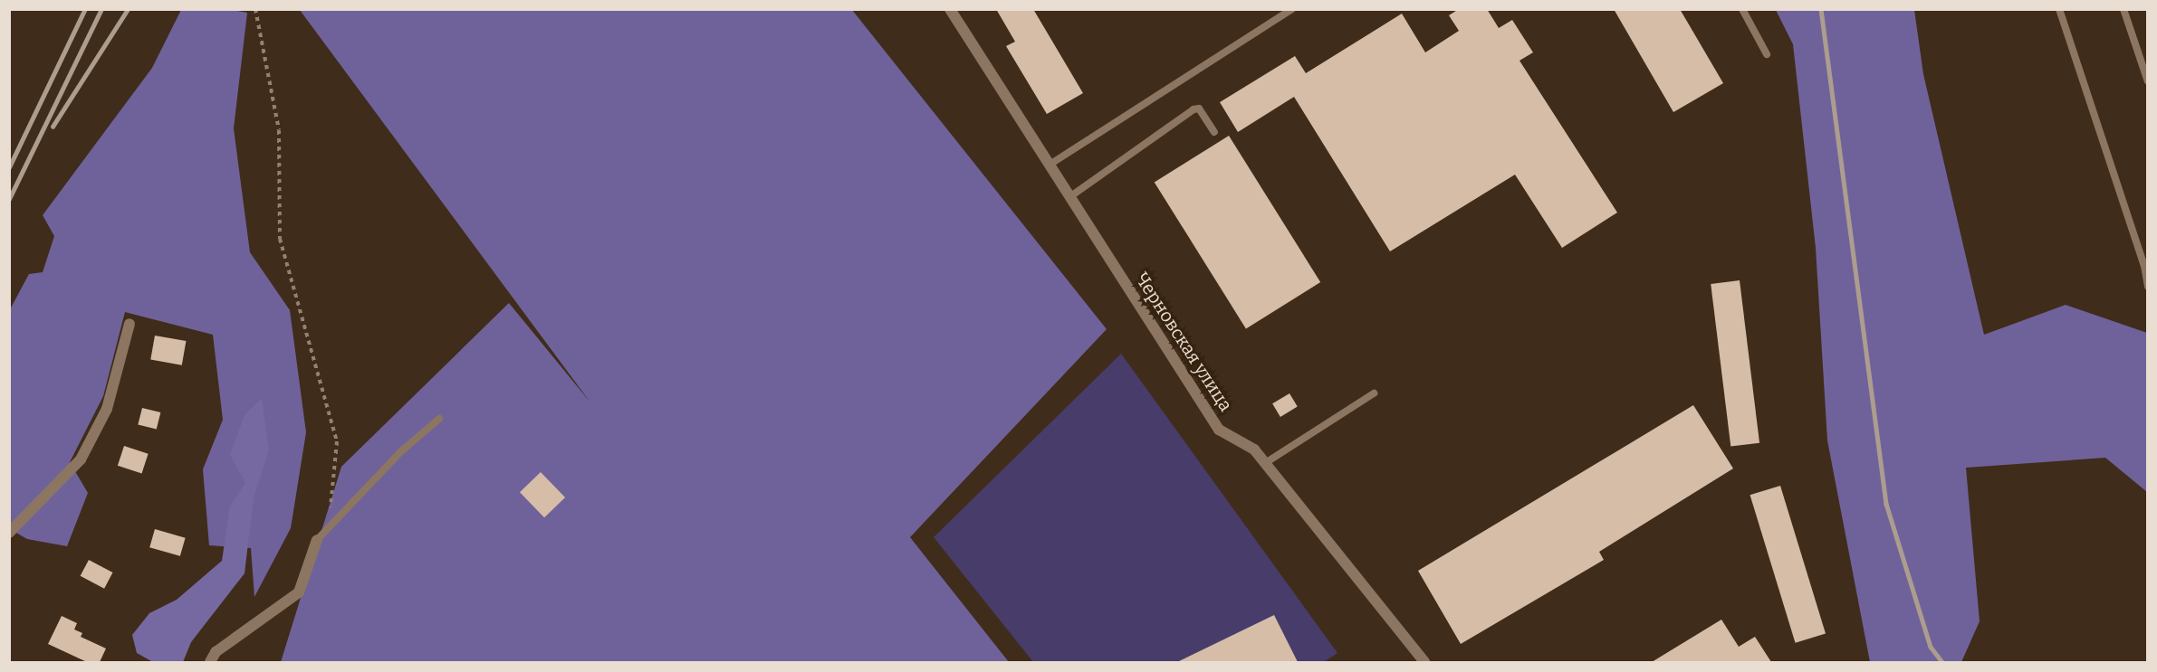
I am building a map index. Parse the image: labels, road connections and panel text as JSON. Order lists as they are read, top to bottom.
{
  "streets": {
    "street": ["Черновская улица"]
  }
}
